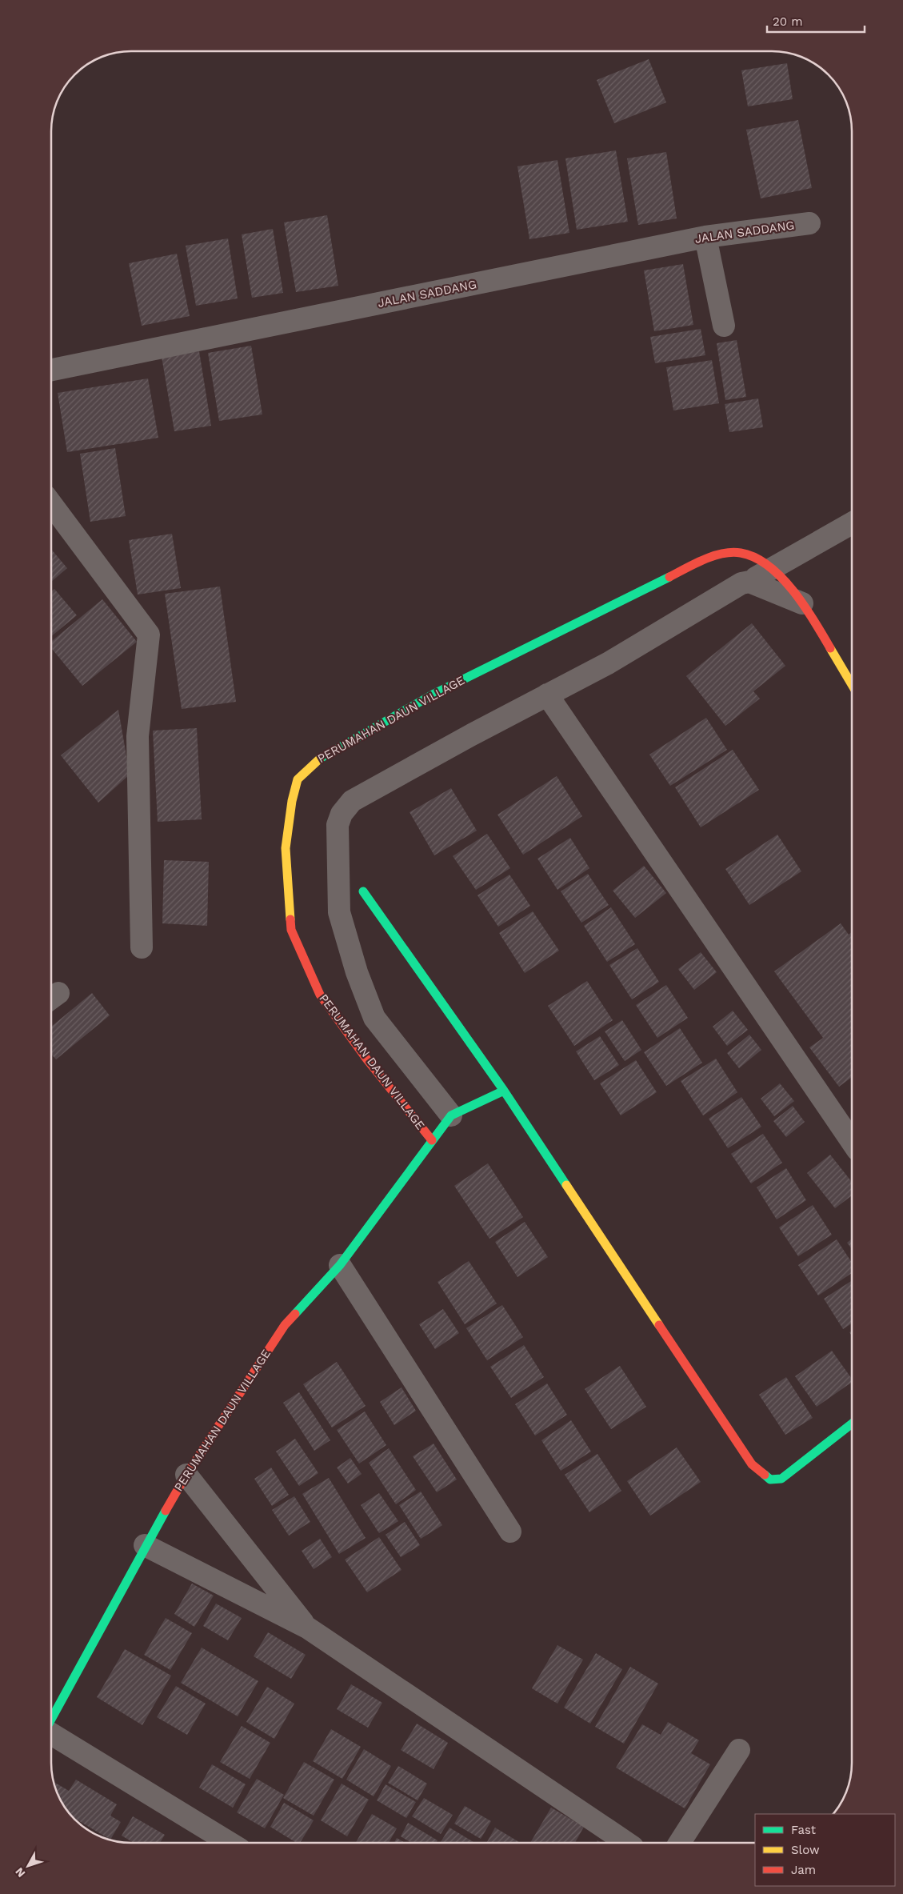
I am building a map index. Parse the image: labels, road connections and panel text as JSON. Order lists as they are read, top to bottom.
{
  "streets": {
    "street": ["JALAN SADDANG", "PERUMAHAN DAUN VILLAGE"]
  },
  "legend": ["Fast", "Slow", "Jam"],
  "scale_bar": "20 m",
  "north": "bottom left"
}
